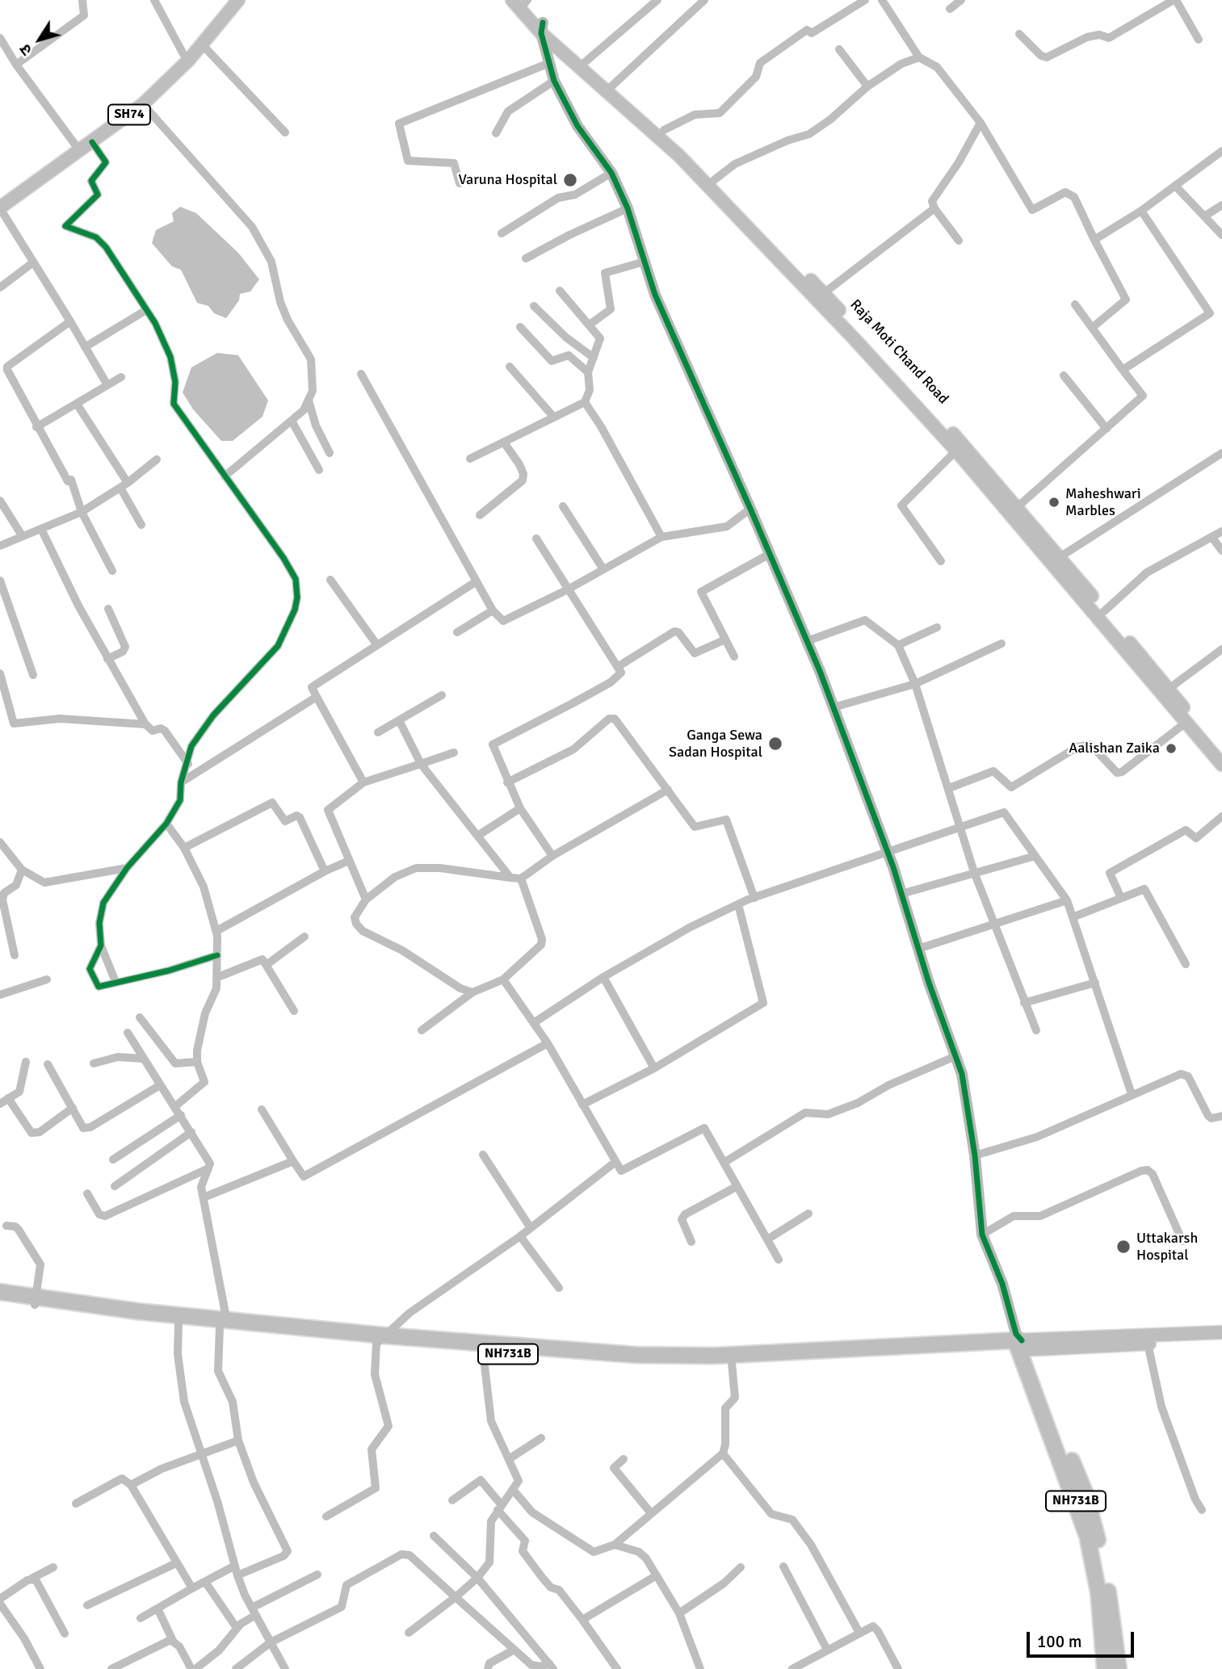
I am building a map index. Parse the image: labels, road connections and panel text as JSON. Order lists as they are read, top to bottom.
{
  "streets": {
    "highway": ["NH731B"],
    "main road": ["SH74", "Raja Moti Chand Road"]
  },
  "places": [
    "Varuna Hospital",
    "Maheshwari Marbles",
    "Ganga Sewa Sadan Hospital",
    "Aalishan Zaika",
    "Uttakarsh Hospital"
  ],
  "scale_bar": "100 m",
  "north": "bottom left"
}
